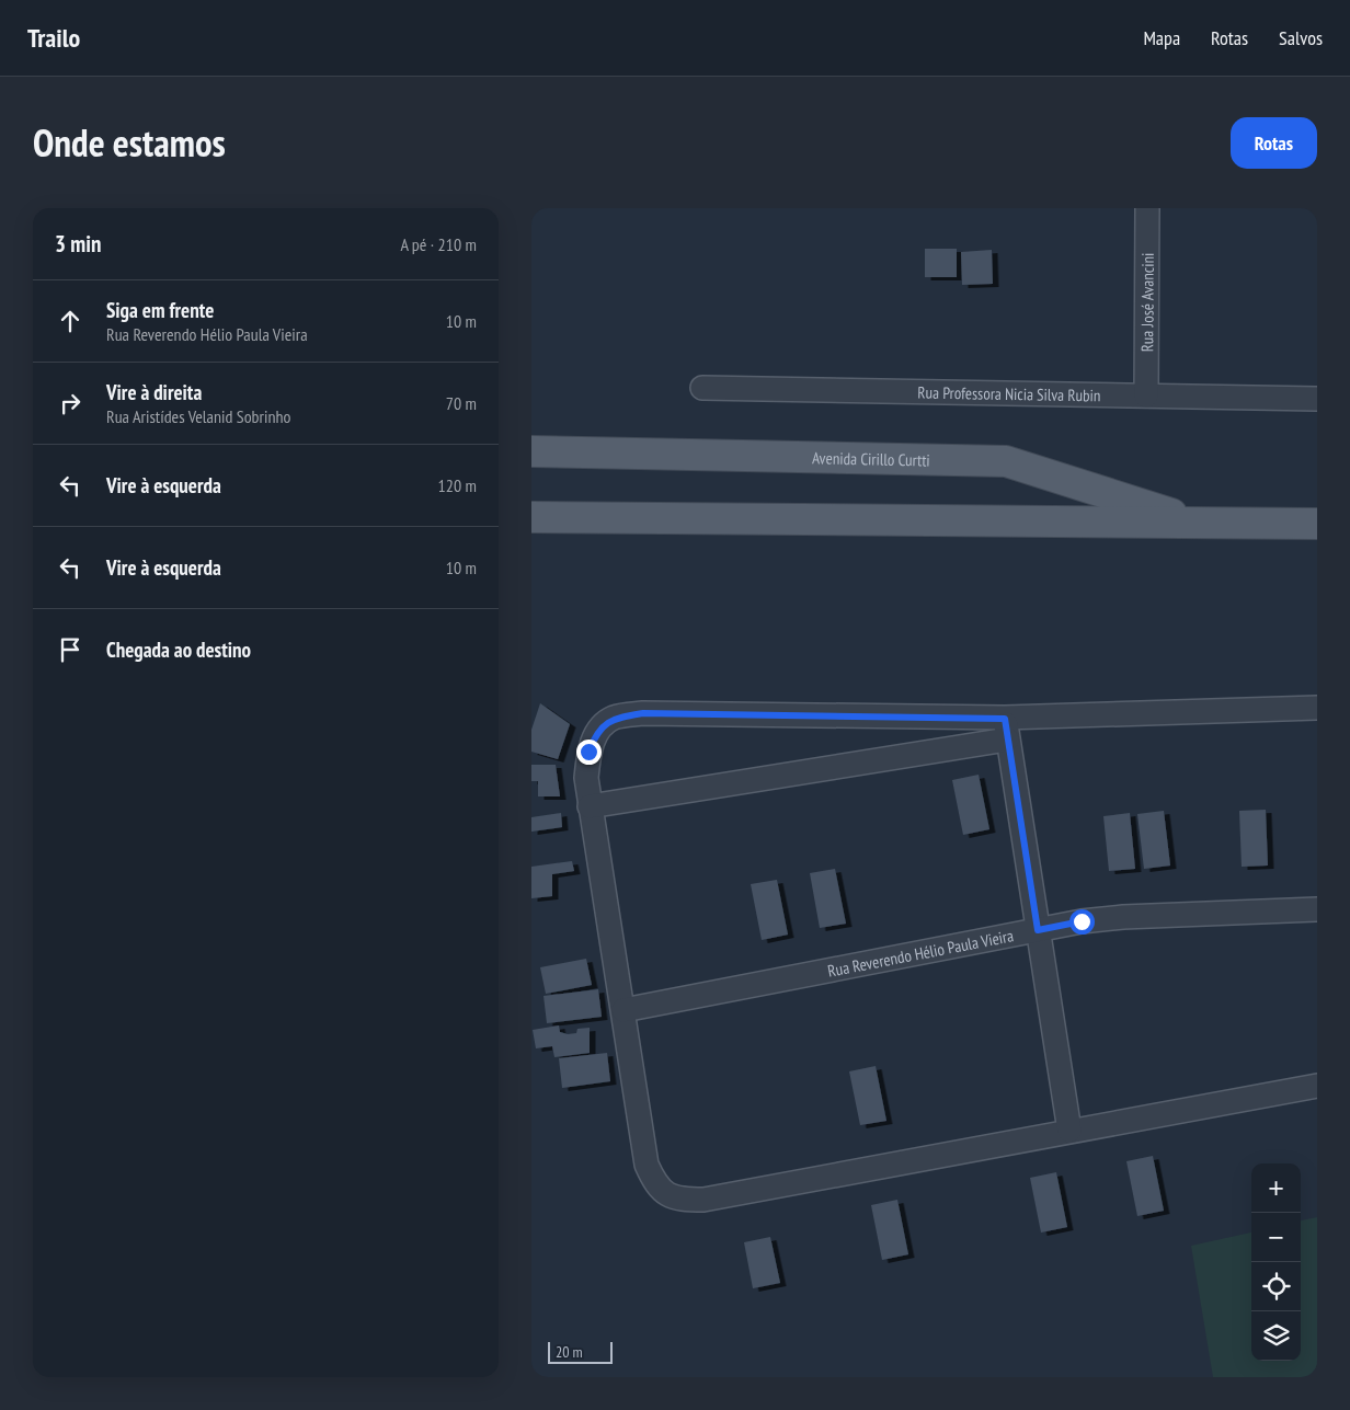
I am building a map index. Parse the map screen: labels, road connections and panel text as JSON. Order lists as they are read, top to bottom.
{
  "streets": {
    "main road": ["Avenida Cirillo Curtti"],
    "street": ["Rua José Avancini", "Rua Professora Nicia Silva Rubin", "Rua Reverendo Hélio Paula Vieira"]
  },
  "crossings": [
    ["Rua José Avancini", "Rua Professora Nicia Silva Rubin"]
  ],
  "scale_bar": "20 m",
  "page": {
    "header": "Trailo",
    "nav": ["Mapa", "Rotas", "Salvos"],
    "title": "Onde estamos",
    "buttons": "Rotas",
    "heading": ["3 min", "A pé · 210 m"],
    "list": [
      ["Siga em frente", "Rua Reverendo Hélio Paula Vieira", "10 m"],
      ["Vire à direita", "Rua Aristídes Velanid Sobrinho", "70 m"],
      ["Vire à esquerda", "120 m"],
      ["Vire à esquerda", "10 m"],
      "Chegada ao destino"
    ],
    "map_buttons": ["+", "−"],
    "scale": "20 m"
  }
}
